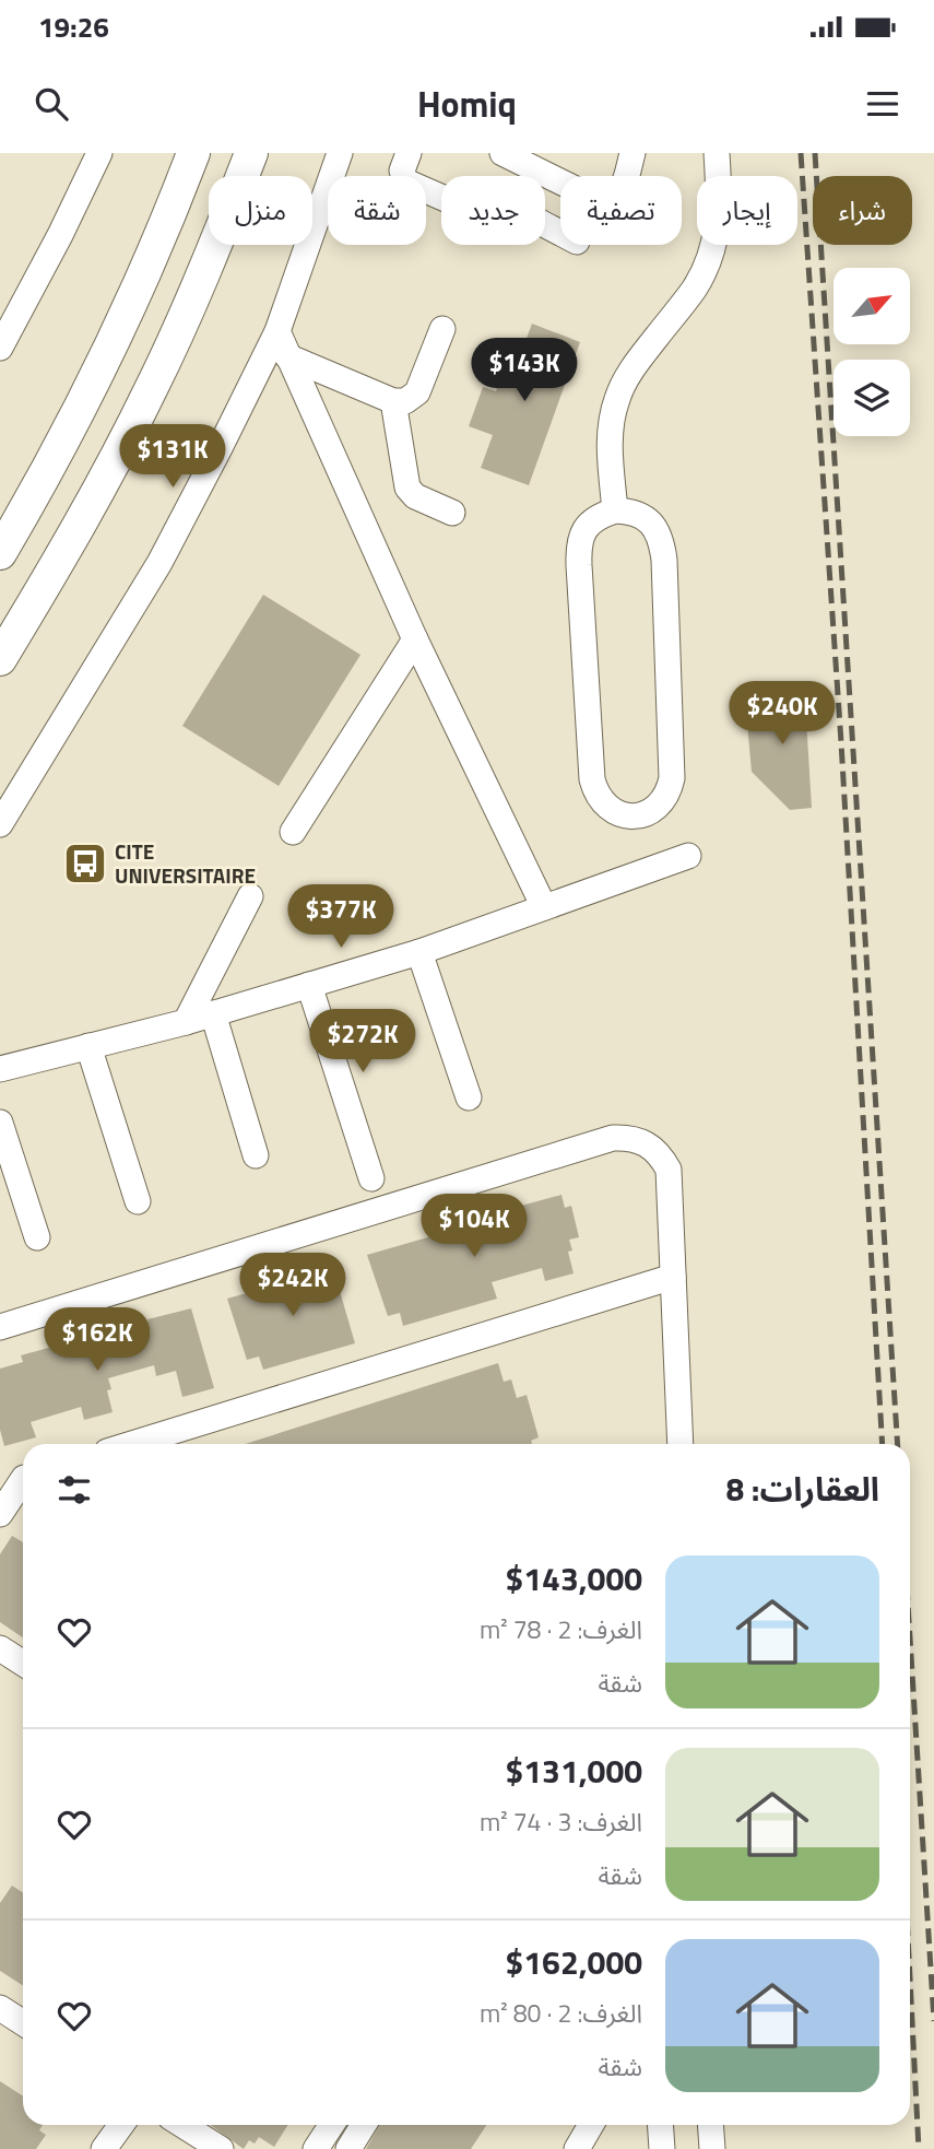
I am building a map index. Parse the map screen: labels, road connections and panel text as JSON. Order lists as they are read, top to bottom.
{
  "places": {
    "bus stop": ["CITE UNIVERSITAIRE"]
  },
  "north": "top right",
  "page": {
    "status": "19:26",
    "header": "Homiq",
    "chip": [
      "شراء",
      "إيجار",
      "تصفية",
      "جديد",
      "شقة",
      "منزل"
    ],
    "price": [
      "$143K",
      "$131K",
      "$240K",
      "$377K",
      "$272K",
      "$104K",
      "$242K",
      "$162K"
    ],
    "heading": "العقارات: 8",
    "list": [
      {
        "name": "$143,000",
        "note": "الغرف: 2 · 78 m² · شقة"
      },
      {
        "name": "$131,000",
        "note": "الغرف: 3 · 74 m² · شقة"
      },
      {
        "name": "$162,000",
        "note": "الغرف: 2 · 80 m² · شقة"
      }
    ]
  }
}
